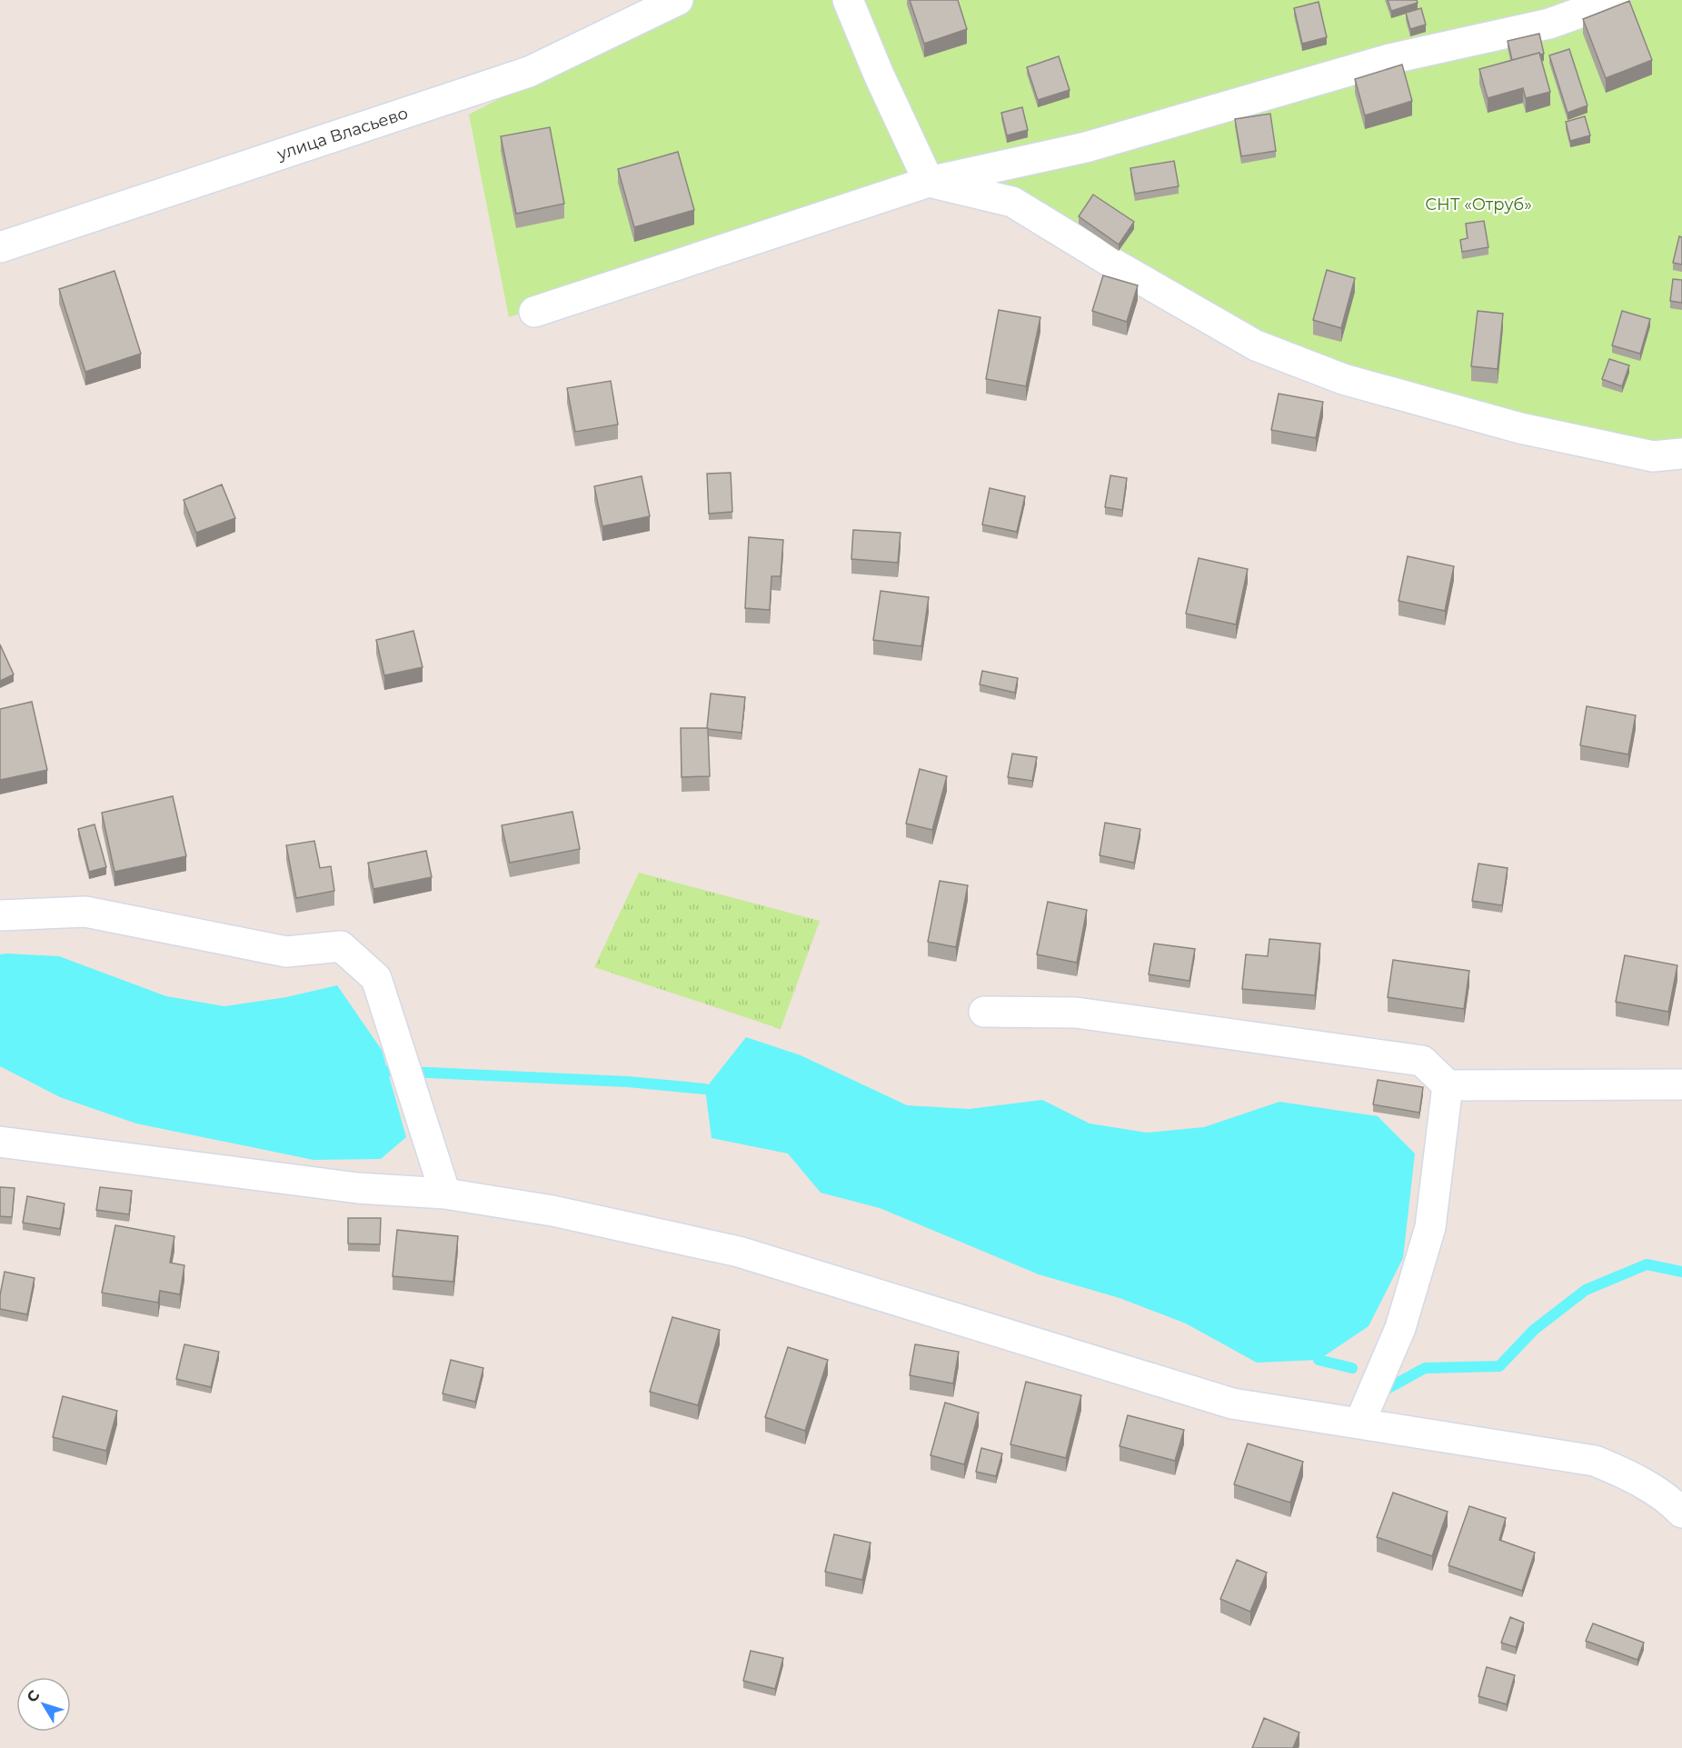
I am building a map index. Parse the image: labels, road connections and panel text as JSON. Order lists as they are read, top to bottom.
{
  "streets": {
    "street": ["улица Власьево"]
  },
  "parks": ["СНТ «Отруб»"],
  "north": "top left"
}
